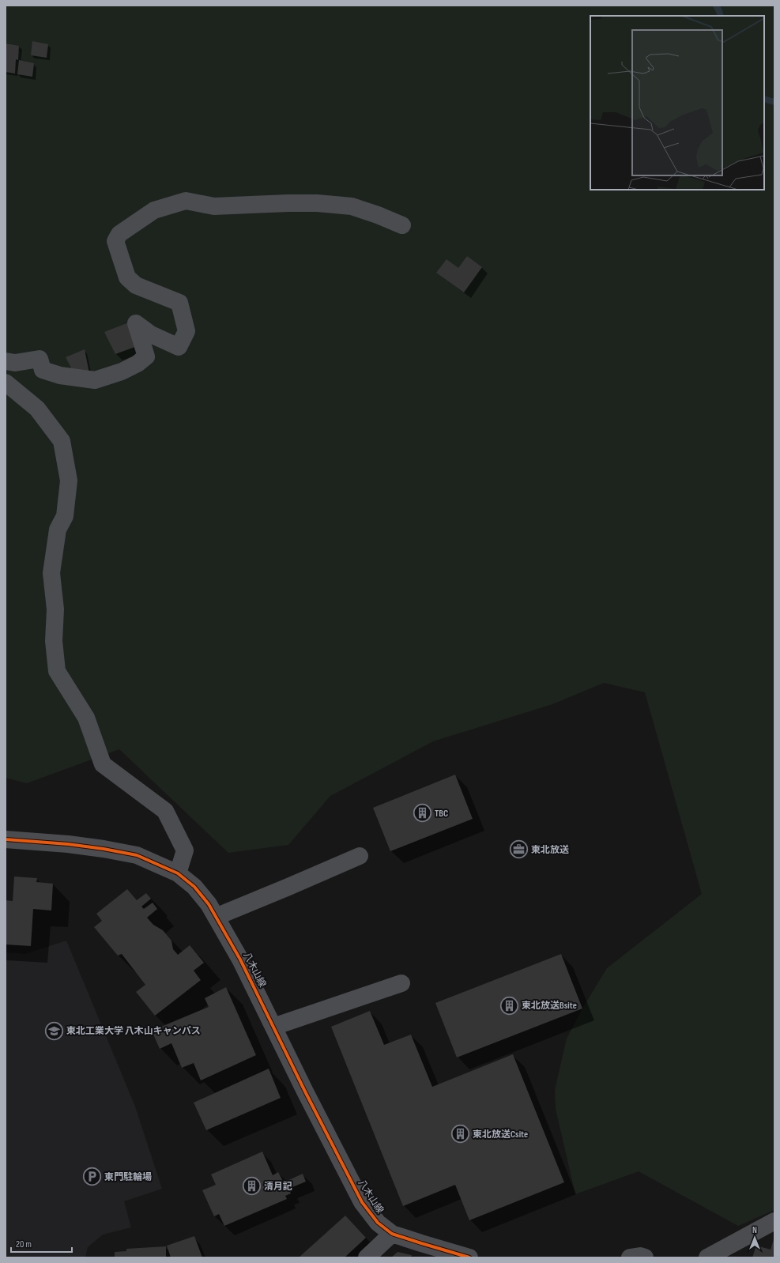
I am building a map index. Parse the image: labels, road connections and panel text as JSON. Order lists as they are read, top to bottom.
{
  "streets": {
    "street": ["八木山線"]
  },
  "places": {
    "building": [
      "TBC",
      "東北放送Bsite",
      "東北放送Csite",
      "清月記"
    ],
    "office": ["東北放送"],
    "school or university": ["東北工業大学 八木山キャンパス"],
    "parking": ["東門駐輪場"]
  },
  "scale_bar": "20 m",
  "north": "top"
}
